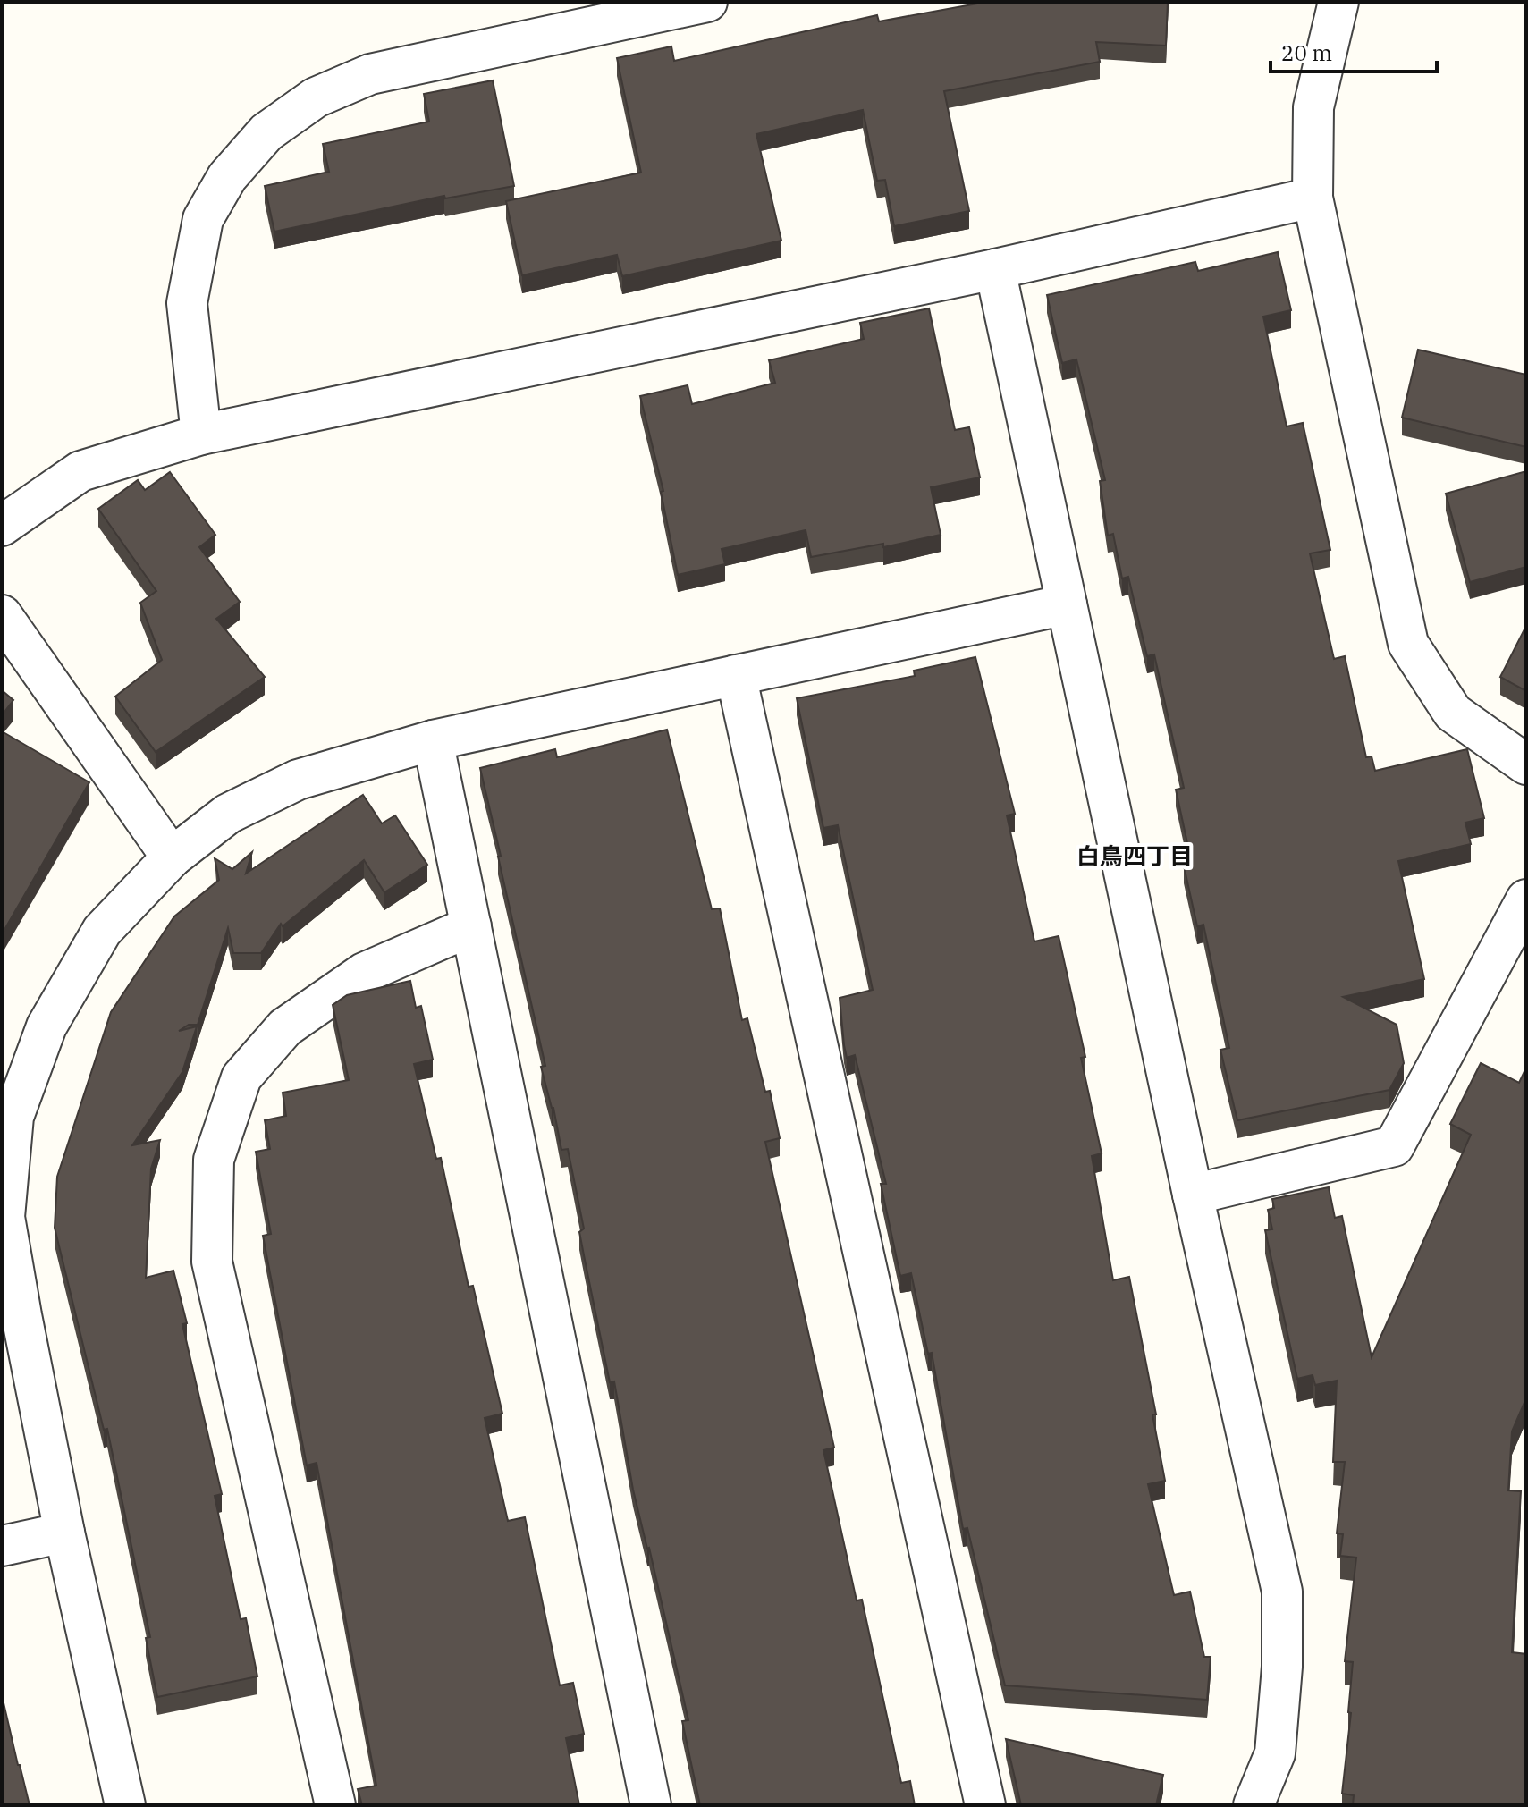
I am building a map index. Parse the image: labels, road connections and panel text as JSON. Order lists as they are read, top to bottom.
{
  "districts": ["白鳥四丁目"],
  "scale_bar": "20 m"
}
